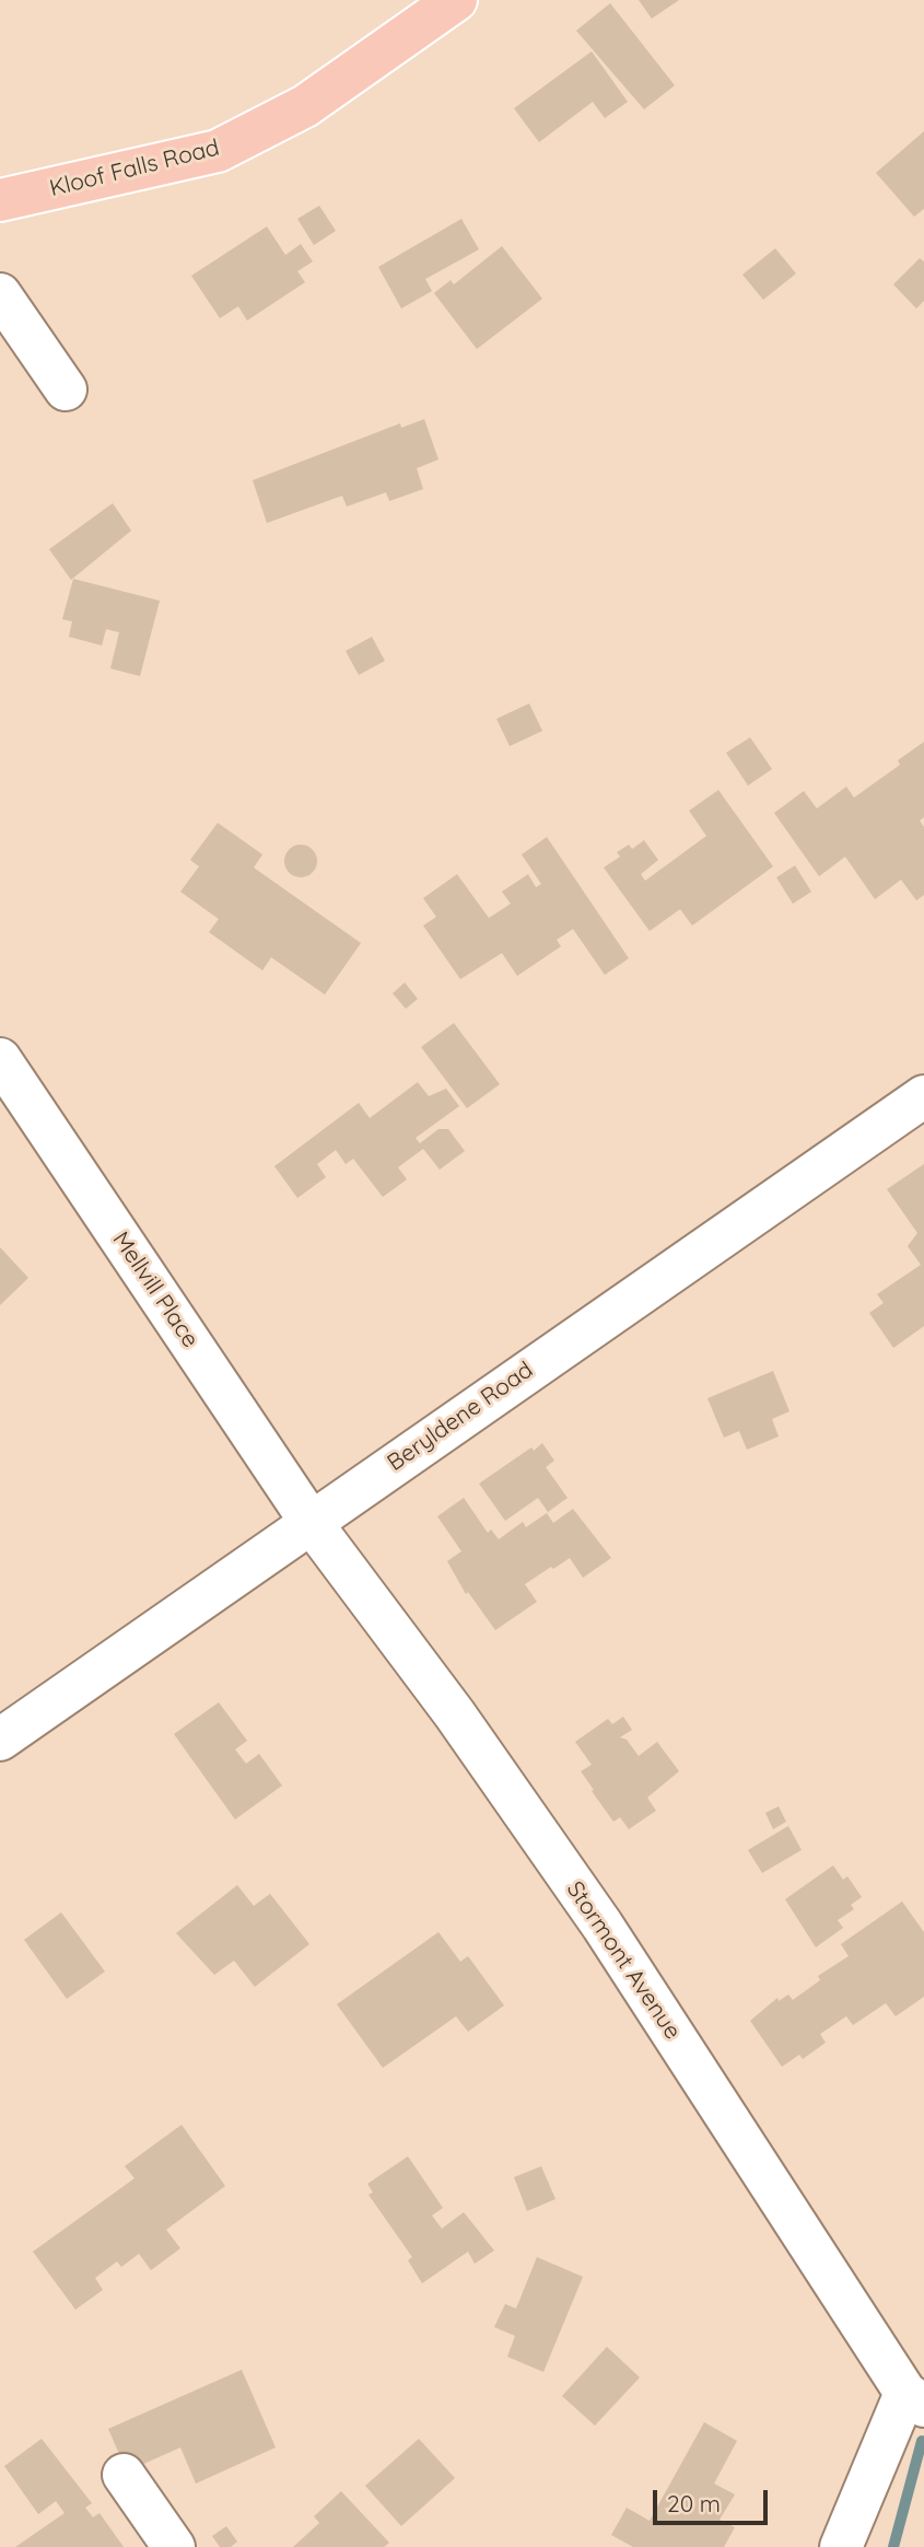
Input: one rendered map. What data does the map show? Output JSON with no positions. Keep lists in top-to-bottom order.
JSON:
{
  "streets": {
    "main road": ["Kloof Falls Road"],
    "street": ["Mellvill Place", "Beryldene Road", "Stormont Avenue"]
  },
  "crossings": [
    ["Mellvill Place", "Beryldene Road"],
    ["Mellvill Place", "Stormont Avenue"],
    ["Beryldene Road", "Stormont Avenue"]
  ],
  "scale_bar": "20 m"
}
